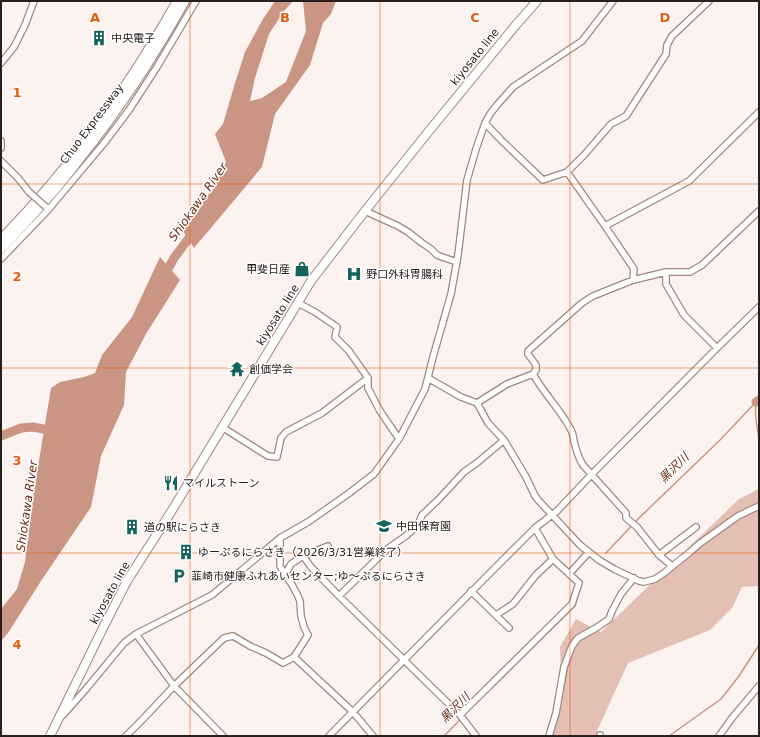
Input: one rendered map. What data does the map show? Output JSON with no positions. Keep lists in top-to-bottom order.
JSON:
{
  "streets": {
    "highway": ["kiyosato line", "Chuo Expressway"]
  },
  "water": ["Shiokawa River", "黒沢川"],
  "places": {
    "building": ["中央電子", "道の駅にらさき", "ゆーぷるにらさき（2026/3/31営業終了）"],
    "shop": ["甲斐日産"],
    "hospital": ["野口外科胃腸科"],
    "temple": ["創価学会"],
    "restaurant": ["マイルストーン"],
    "school or university": ["中田保育園"],
    "parking": ["韮崎市健康ふれあいセンター;ゆ～ぷるにらさき"]
  },
  "grid": {
    "columns": [
      "A",
      "B",
      "C",
      "D"
    ],
    "rows": [
      "1",
      "2",
      "3",
      "4"
    ]
  }
}
